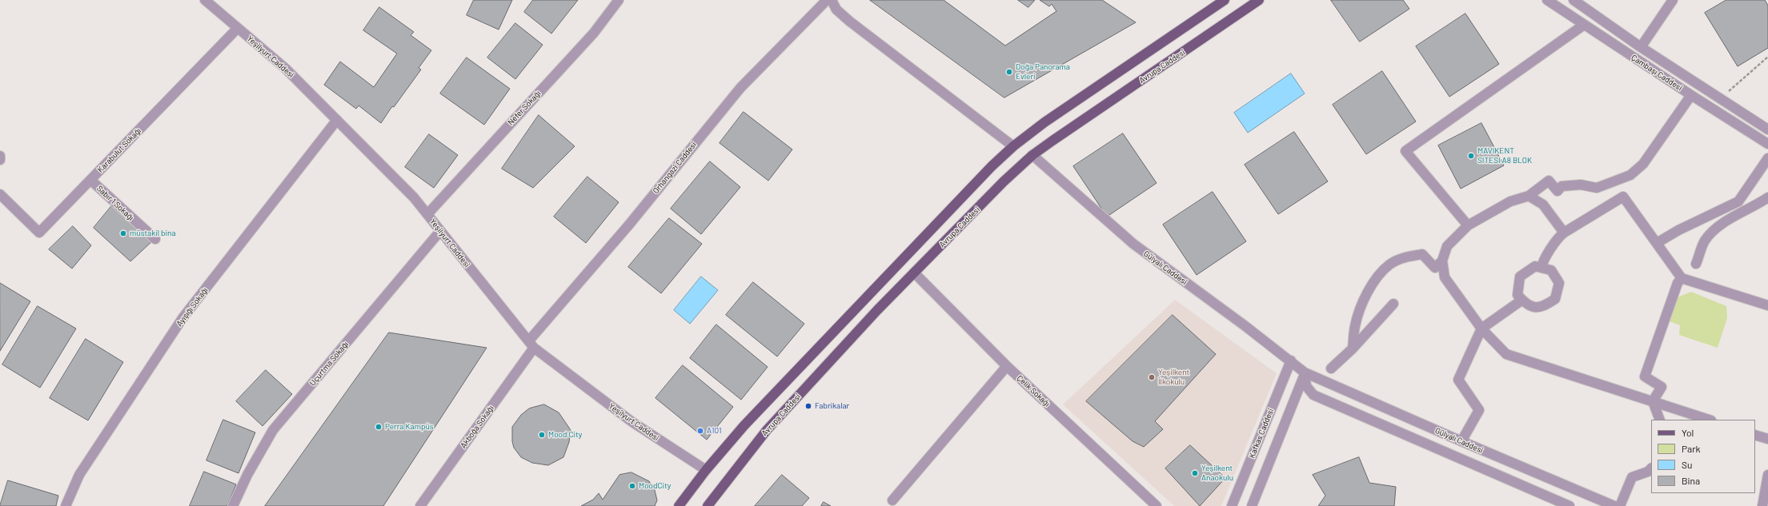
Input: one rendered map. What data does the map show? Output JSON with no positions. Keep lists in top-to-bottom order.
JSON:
{
  "streets": {
    "main road": ["Avrupa Caddesi"],
    "street": [
      "Yeşilyurt Caddesi",
      "Çambaşı Caddesi",
      "Nefer Sokağı",
      "Karabulut Sokağı",
      "Orhangazi Caddesi",
      "Sabır 1 Sokağı",
      "Gülyalı Caddesi",
      "Ayışığı Sokağı",
      "Uçurtma Sokağı",
      "Çelik Sokağı",
      "Akboğa Sokağı",
      "Kafkas Caddesi"
    ]
  },
  "crossings": [
    ["Yeşilyurt Caddesi", "Nefer Sokağı"],
    ["Yeşilyurt Caddesi", "Karabulut Sokağı"],
    ["Yeşilyurt Caddesi", "Orhangazi Caddesi"],
    ["Yeşilyurt Caddesi", "Ayışığı Sokağı"],
    ["Yeşilyurt Caddesi", "Uçurtma Sokağı"],
    ["Yeşilyurt Caddesi", "Akboğa Sokağı"],
    ["Avrupa Caddesi", "Gülyalı Caddesi"],
    ["Avrupa Caddesi", "Çelik Sokağı"],
    ["Karabulut Sokağı", "Sabır 1 Sokağı"],
    ["Orhangazi Caddesi", "Akboğa Sokağı"],
    ["Gülyalı Caddesi", "Kafkas Caddesi"]
  ],
  "places": [
    "Doğa Panorama Evleri",
    "MAVIKENT SITESI A8 BLOK",
    "müstakil bina",
    "Yeşilkent İlkokulu",
    "Fabrikalar",
    "Perra Kampüs",
    "A101",
    "Mood City",
    "Yeşilkent Anaokulu",
    "MoodCity"
  ],
  "legend": [
    "Yol",
    "Park",
    "Su",
    "Bina"
  ]
}
